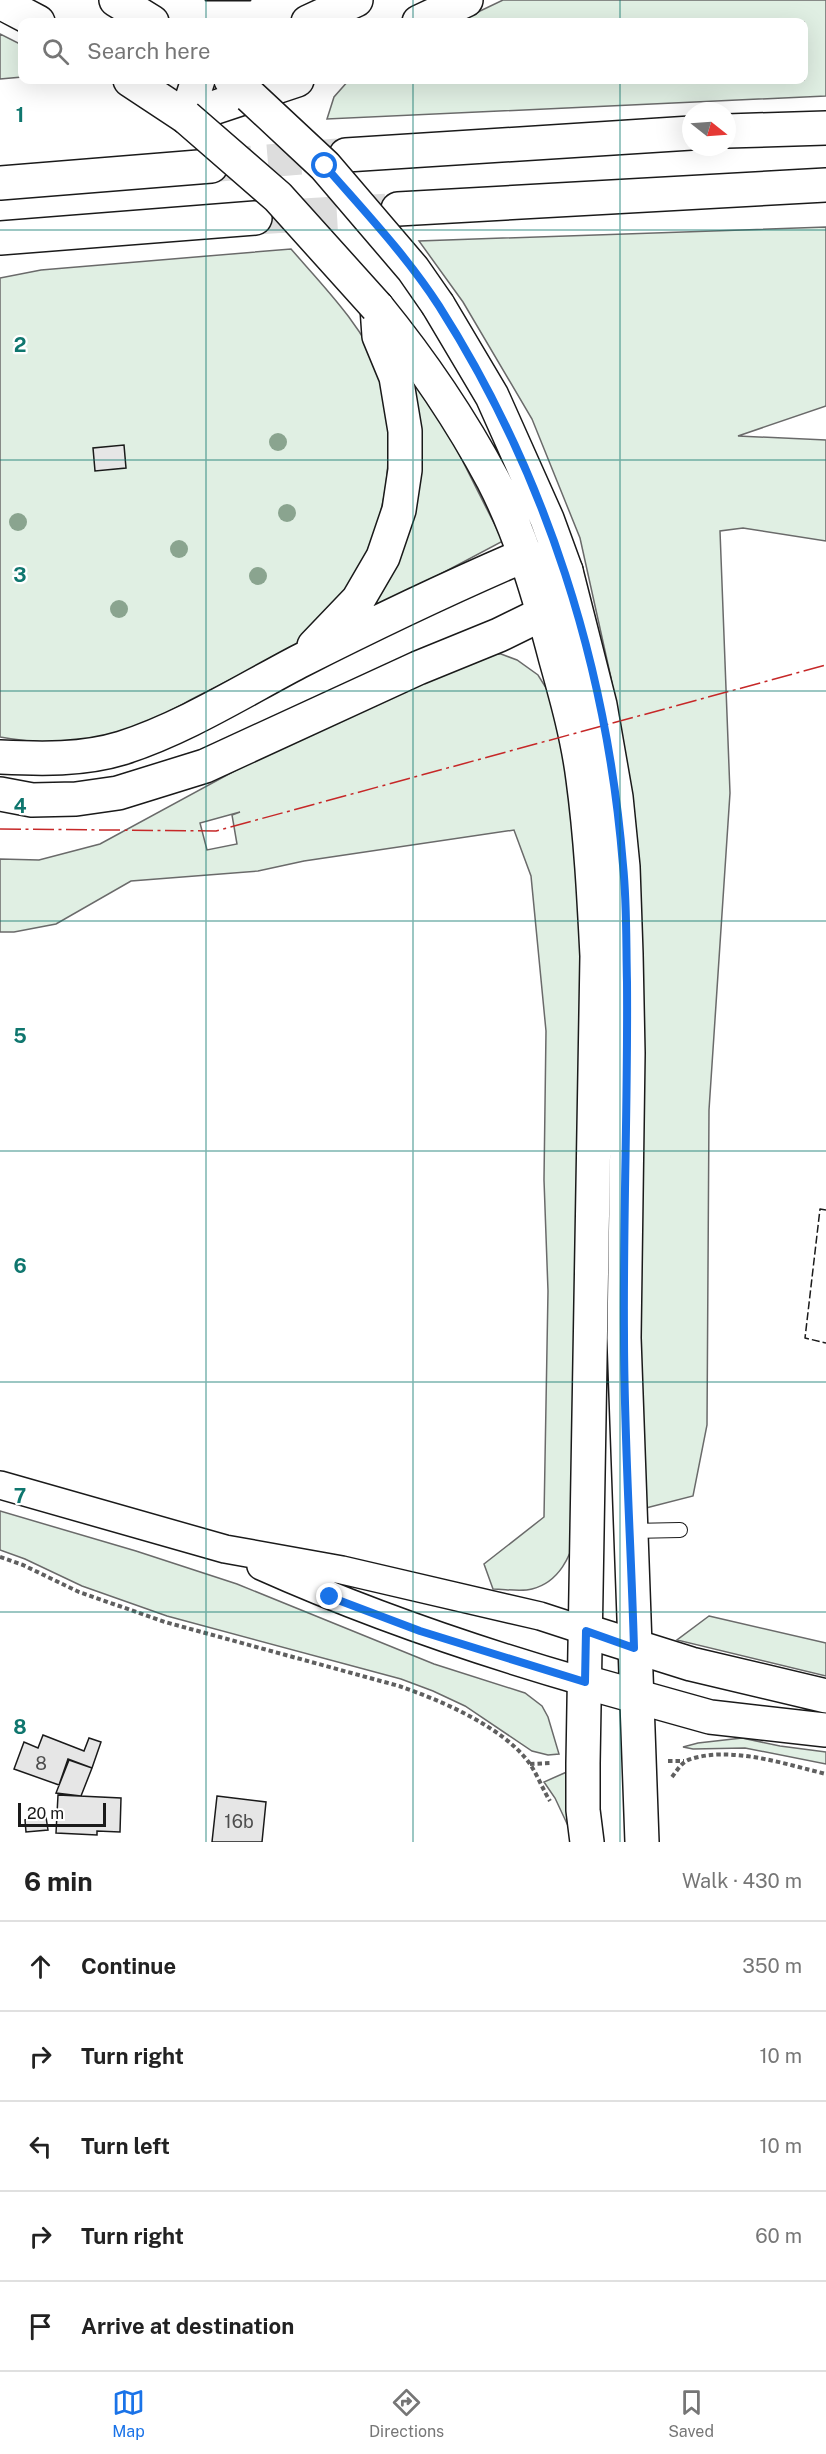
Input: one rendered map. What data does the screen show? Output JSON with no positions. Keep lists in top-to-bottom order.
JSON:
{
  "house_numbers": ["8", "16b"],
  "scale_bar": "20 m",
  "north": "right",
  "page": {
    "search": "Search here",
    "scale": "20 m",
    "heading": ["6 min", "Walk · 430 m"],
    "list": [
      ["Continue", "350 m"],
      ["Turn right", "10 m"],
      ["Turn left", "10 m"],
      ["Turn right", "60 m"],
      "Arrive at destination"
    ],
    "nav": ["Map", "Directions", "Saved"]
  },
  "grid": {
    "rows": [
      "1",
      "2",
      "3",
      "4",
      "5",
      "6",
      "7",
      "8"
    ]
  }
}
